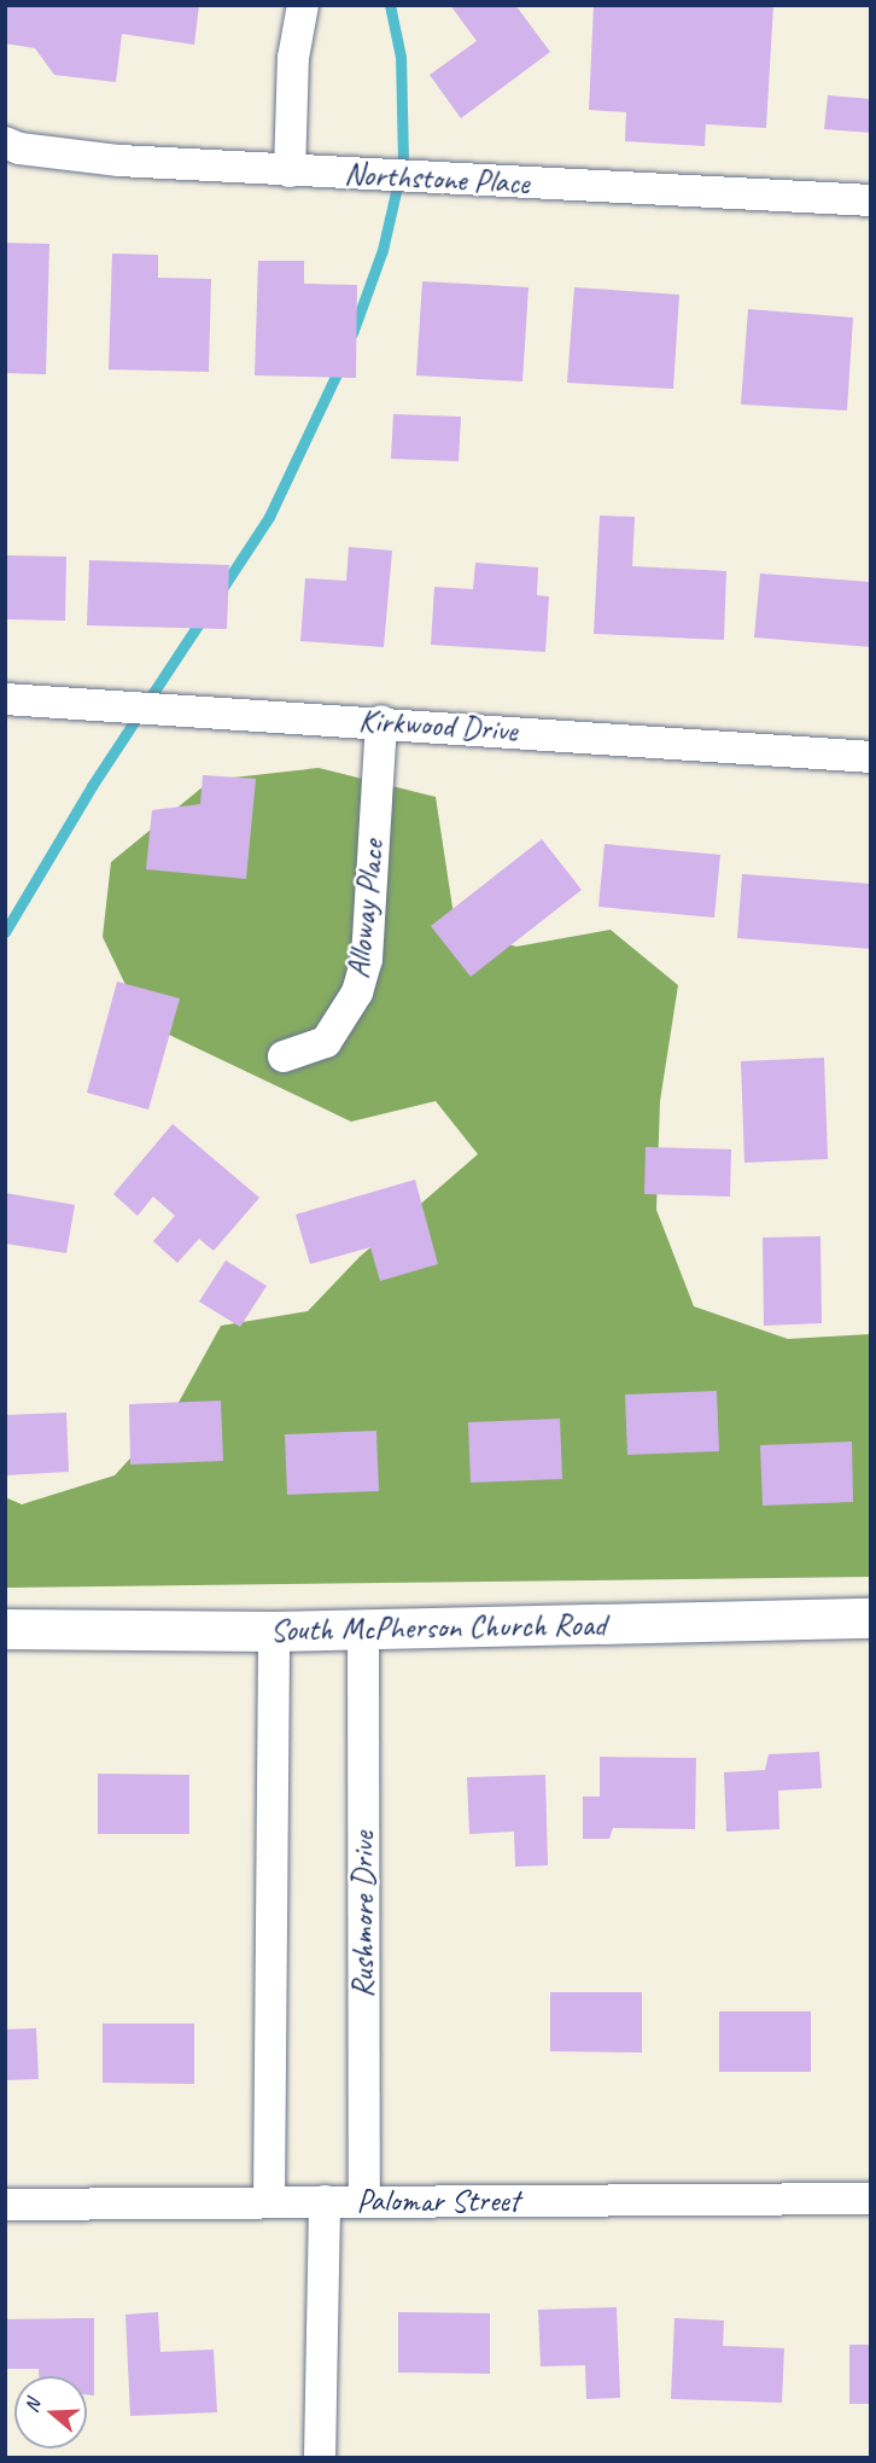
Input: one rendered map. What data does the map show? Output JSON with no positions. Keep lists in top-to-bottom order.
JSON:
{
  "streets": {
    "main road": ["South McPherson Church Road"],
    "street": [
      "Northstone Place",
      "Kirkwood Drive",
      "Alloway Place",
      "Rushmore Drive",
      "Palomar Street"
    ]
  },
  "crossings": [
    ["Kirkwood Drive", "Alloway Place"],
    ["South McPherson Church Road", "Rushmore Drive"],
    ["Rushmore Drive", "Palomar Street"]
  ],
  "north": "left"
}
